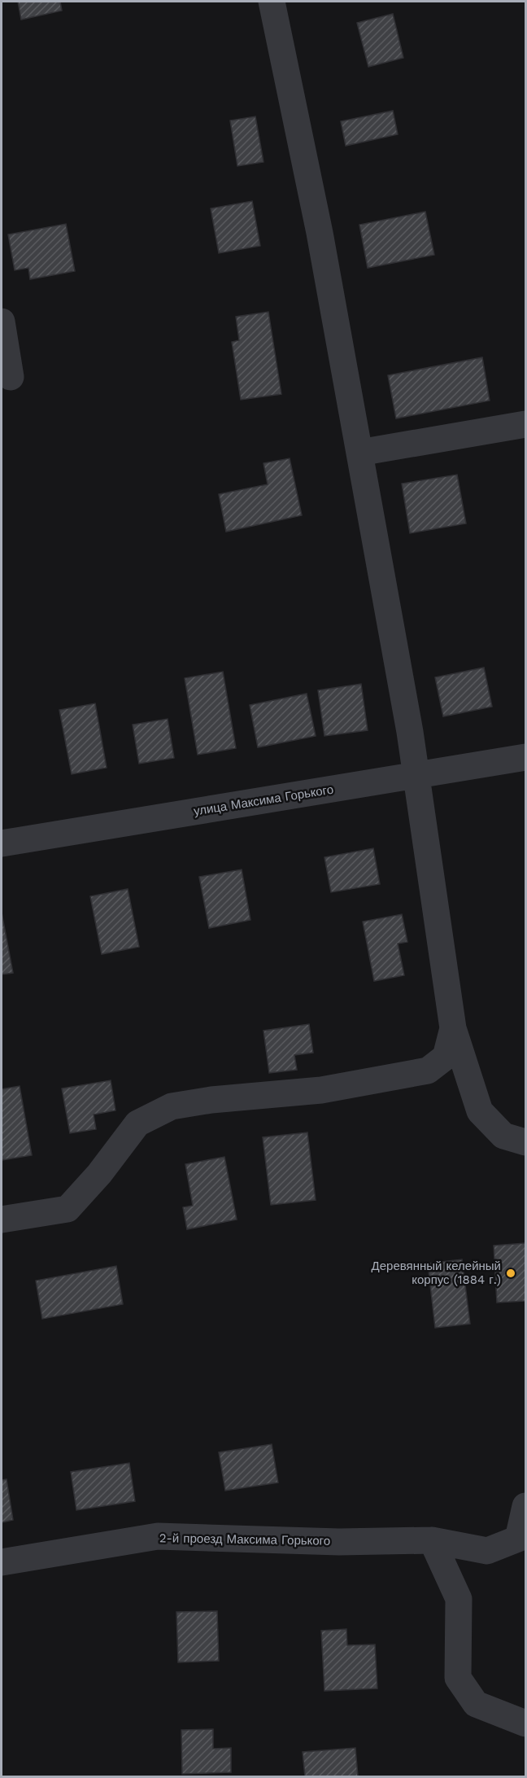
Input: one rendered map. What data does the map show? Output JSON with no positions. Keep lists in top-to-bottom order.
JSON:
{
  "streets": {
    "street": ["улица Максима Горького", "2-й проезд Максима Горького"]
  },
  "places": ["Деревянный келейный корпус (1884 г.)"]
}
